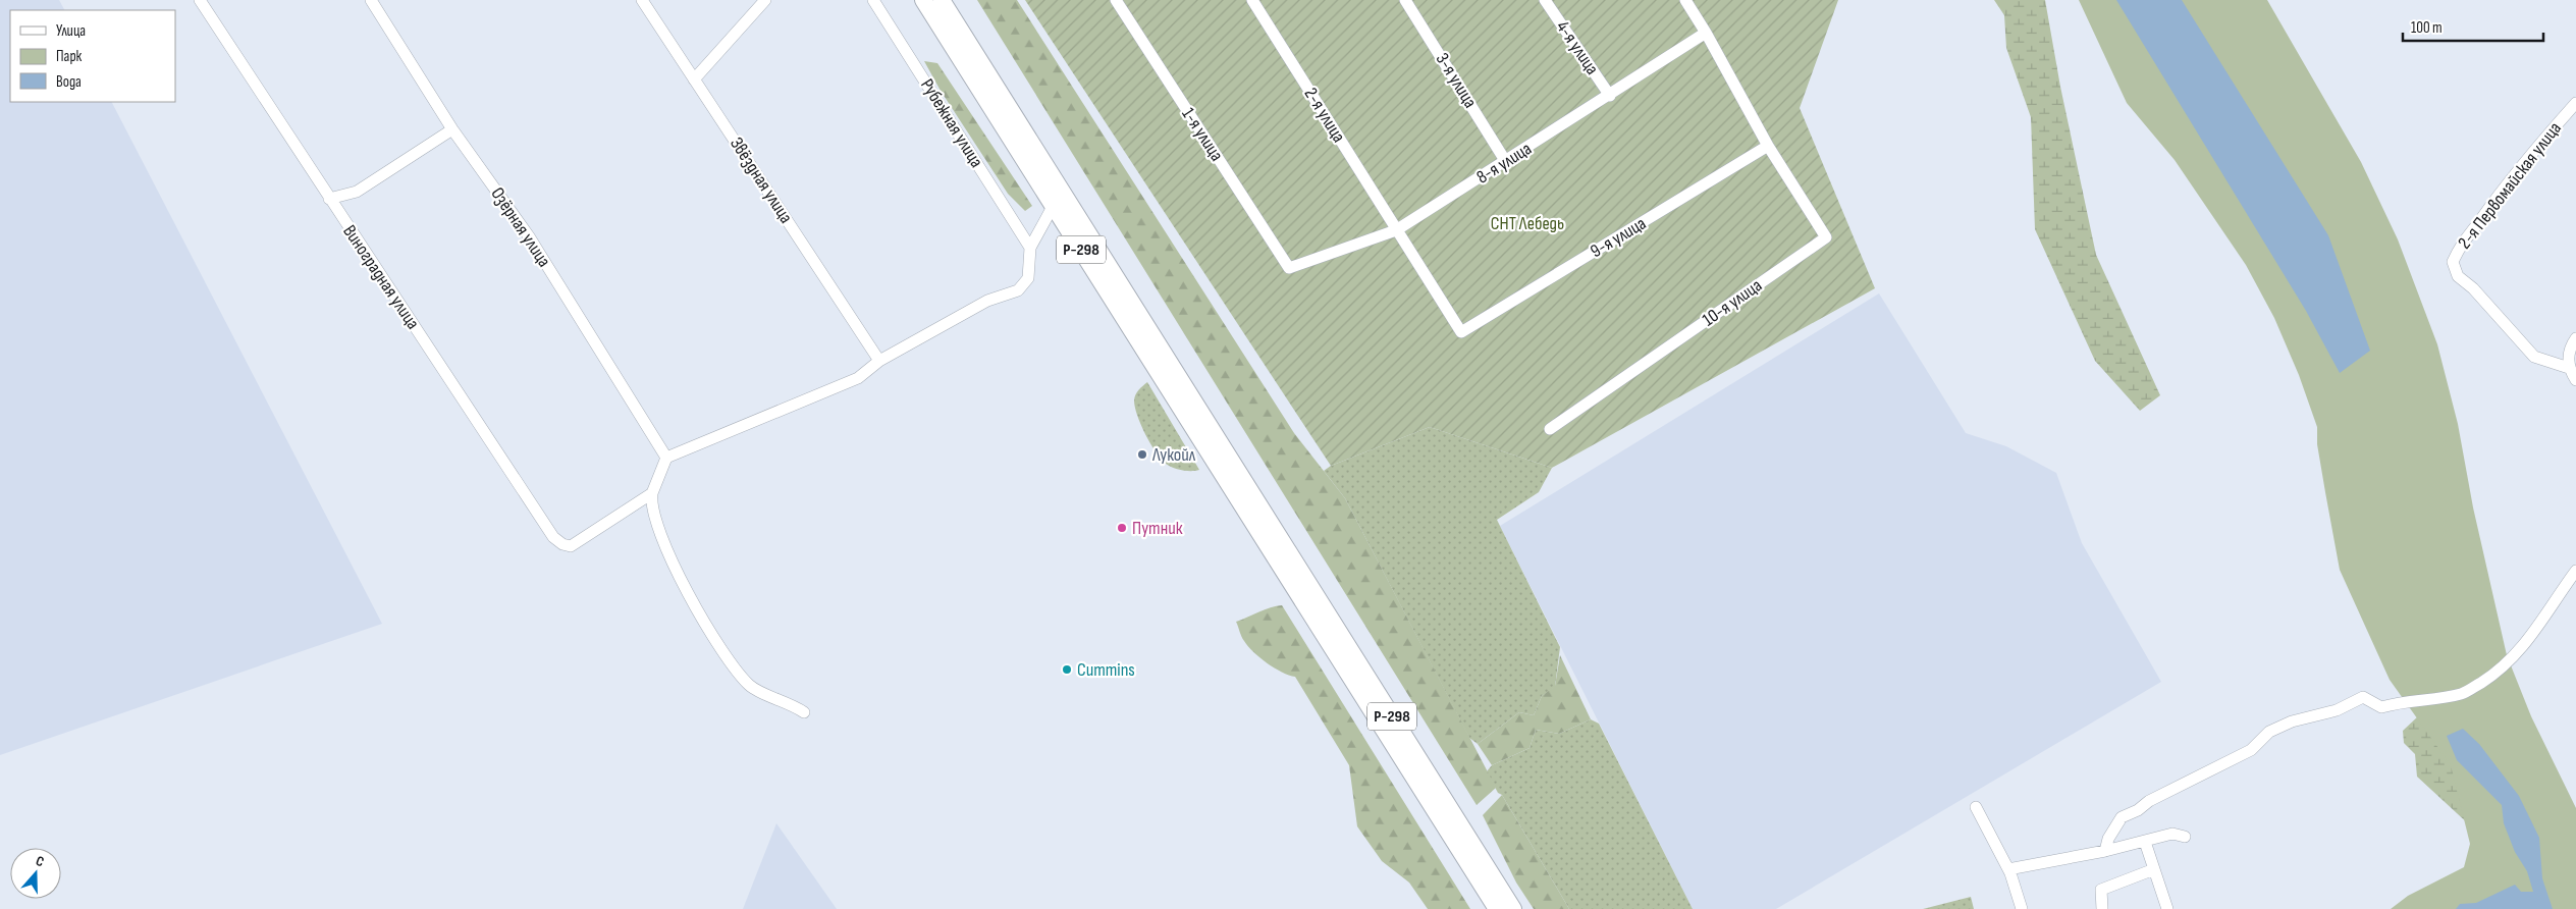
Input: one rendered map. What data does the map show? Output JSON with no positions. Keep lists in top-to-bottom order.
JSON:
{
  "streets": {
    "highway": ["Р-298"],
    "street": [
      "4-я улица",
      "3-я улица",
      "2-я улица",
      "Рубежная улица",
      "1-я улица",
      "8-я улица",
      "Звёздная улица",
      "2-я Первомайская улица",
      "Озёрная улица",
      "9-я улица",
      "Виноградная улица",
      "10-я улица"
    ]
  },
  "crossings": [
    ["4-я улица", "8-я улица"],
    ["3-я улица", "8-я улица"],
    ["2-я улица", "8-я улица"],
    ["2-я улица", "9-я улица"],
    ["1-я улица", "8-я улица"],
    ["8-я улица", "9-я улица"],
    ["9-я улица", "10-я улица"]
  ],
  "parks": ["СНТ Лебедь"],
  "places": ["Лукойл", "Путник", "Cummins"],
  "legend": ["Улица", "Парк", "Вода"],
  "scale_bar": "100 m",
  "north": "top"
}
